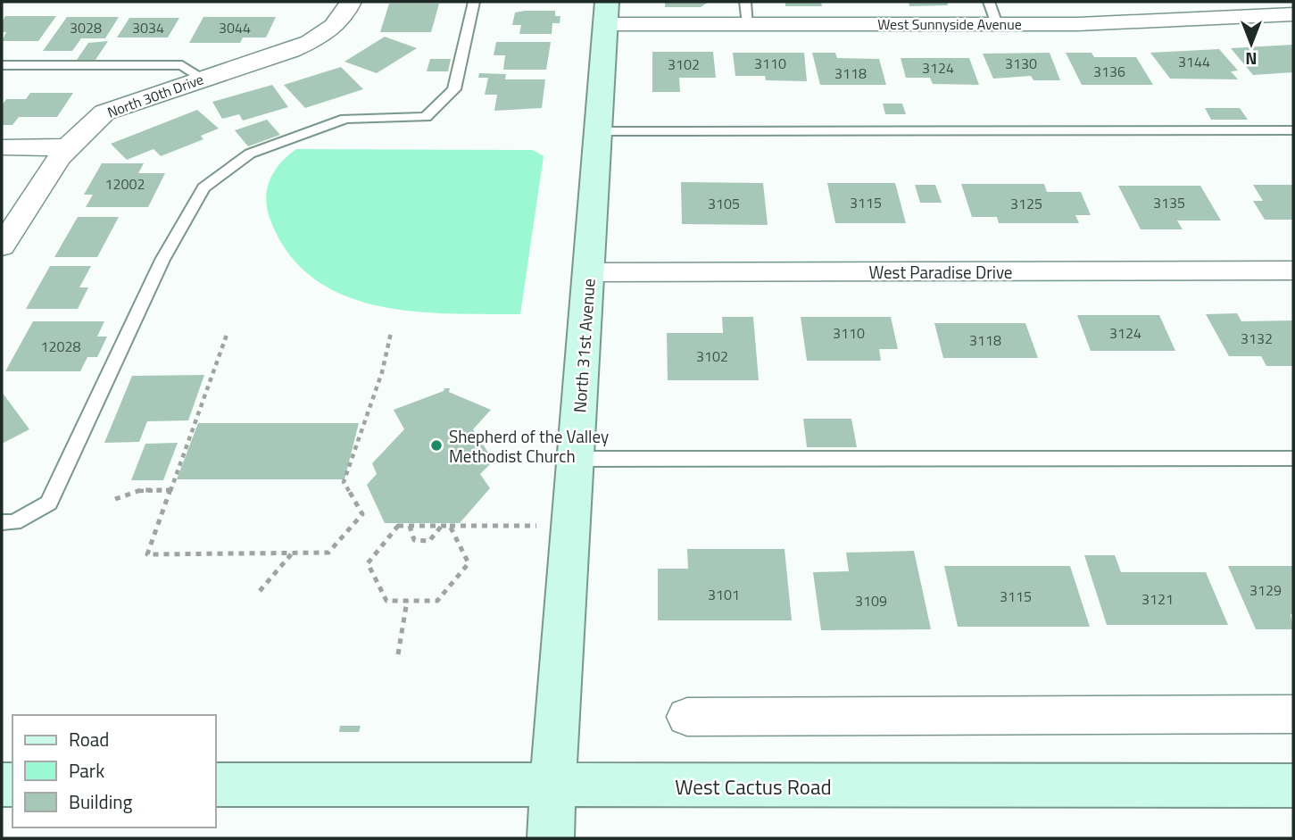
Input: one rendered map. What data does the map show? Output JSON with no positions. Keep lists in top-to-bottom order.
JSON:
{
  "streets": {
    "street": [
      "West Sunnyside Avenue",
      "North 30th Drive",
      "West Paradise Drive",
      "North 31st Avenue",
      "West Cactus Road"
    ]
  },
  "crossings": [
    ["West Sunnyside Avenue", "North 31st Avenue"],
    ["West Paradise Drive", "North 31st Avenue"],
    ["North 31st Avenue", "West Cactus Road"]
  ],
  "places": ["Shepherd of the Valley Methodist Church"],
  "house_numbers": [
    "3028",
    "3034",
    "3044",
    "3144",
    "3110",
    "3130",
    "3102",
    "3124",
    "3136",
    "3118",
    "12002",
    "3115",
    "3135",
    "3105",
    "3125",
    "3110",
    "3124",
    "3132",
    "3118",
    "12028",
    "3102",
    "3129",
    "3101",
    "3115",
    "3121",
    "3109"
  ],
  "legend": ["Road", "Park", "Building"],
  "north": "bottom"
}
